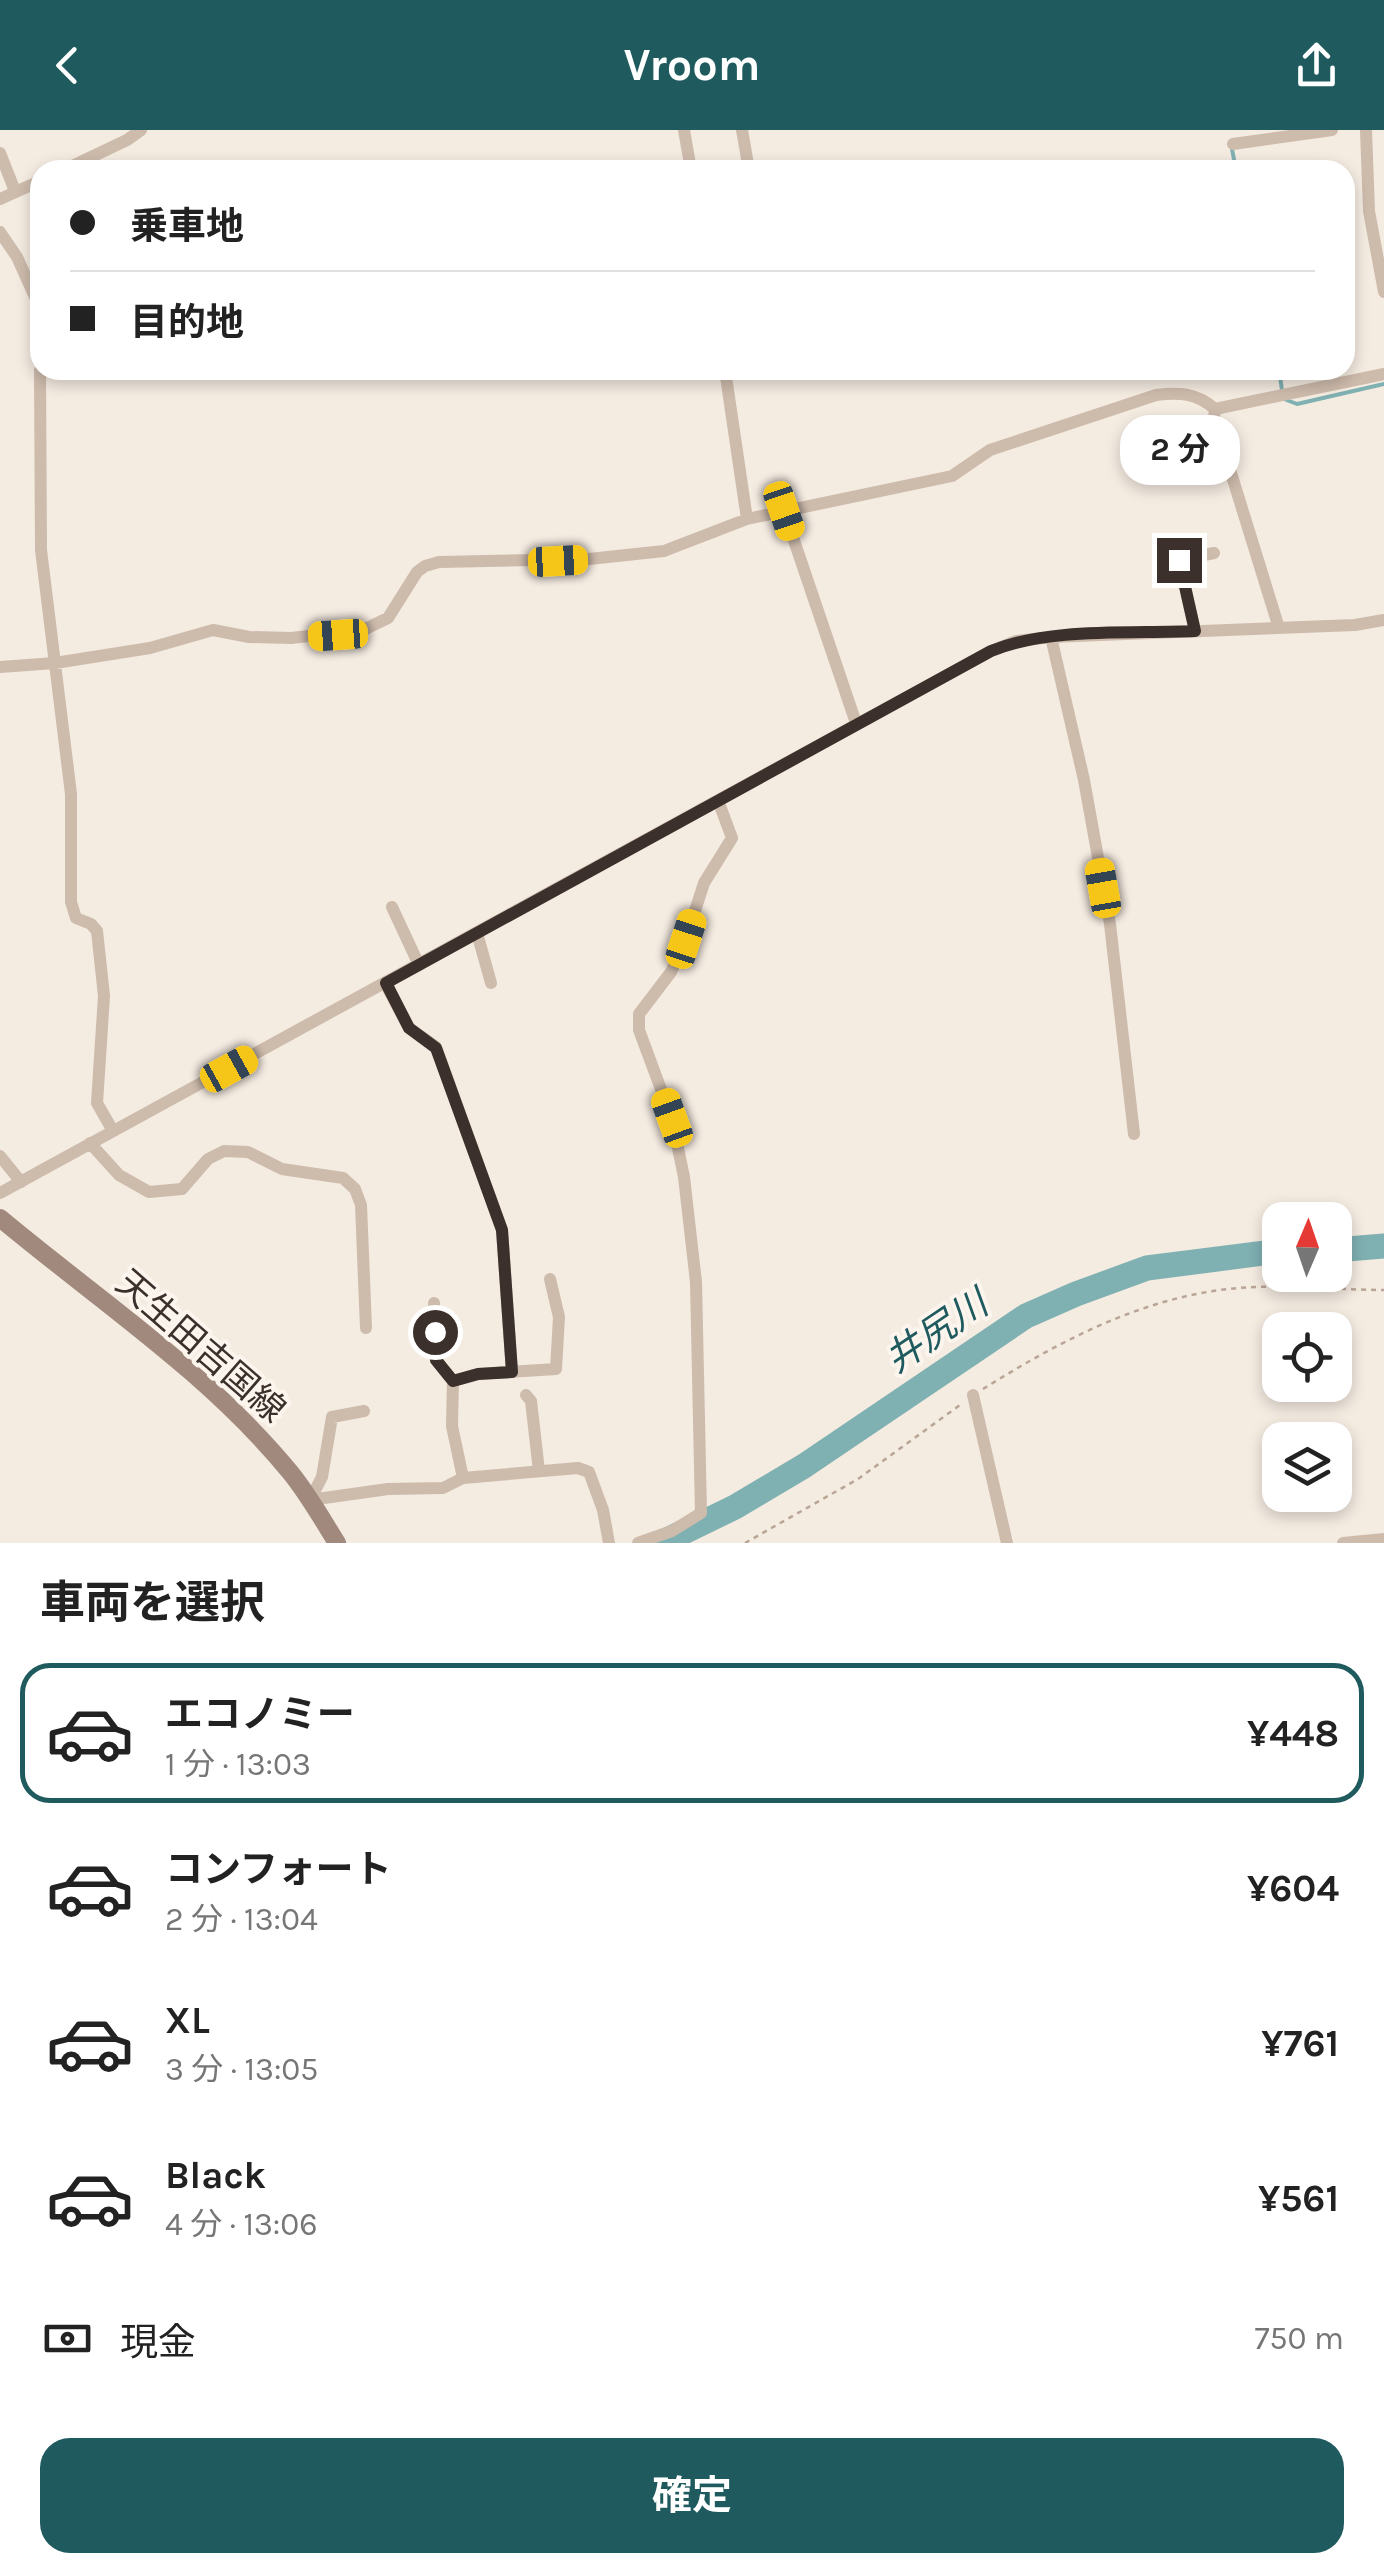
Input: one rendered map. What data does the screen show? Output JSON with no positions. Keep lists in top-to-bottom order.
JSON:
{
  "streets": {
    "main road": ["天生田吉国線"]
  },
  "water": ["井尻川"],
  "north": "top",
  "page": {
    "header": "Vroom",
    "banner": ["乗車地", "目的地"],
    "bubble": "2 分",
    "heading": "車両を選択",
    "list": [
      {
        "name": "エコノミー",
        "note": "1 分 · 13:03",
        "value": "¥448"
      },
      {
        "name": "コンフォート",
        "note": "2 分 · 13:04",
        "value": "¥604"
      },
      {
        "name": "XL",
        "note": "3 分 · 13:05",
        "value": "¥761"
      },
      {
        "name": "Black",
        "note": "4 分 · 13:06",
        "value": "¥561"
      }
    ],
    "pay": ["現金", "750 m"],
    "buttons": "確定"
  }
}
